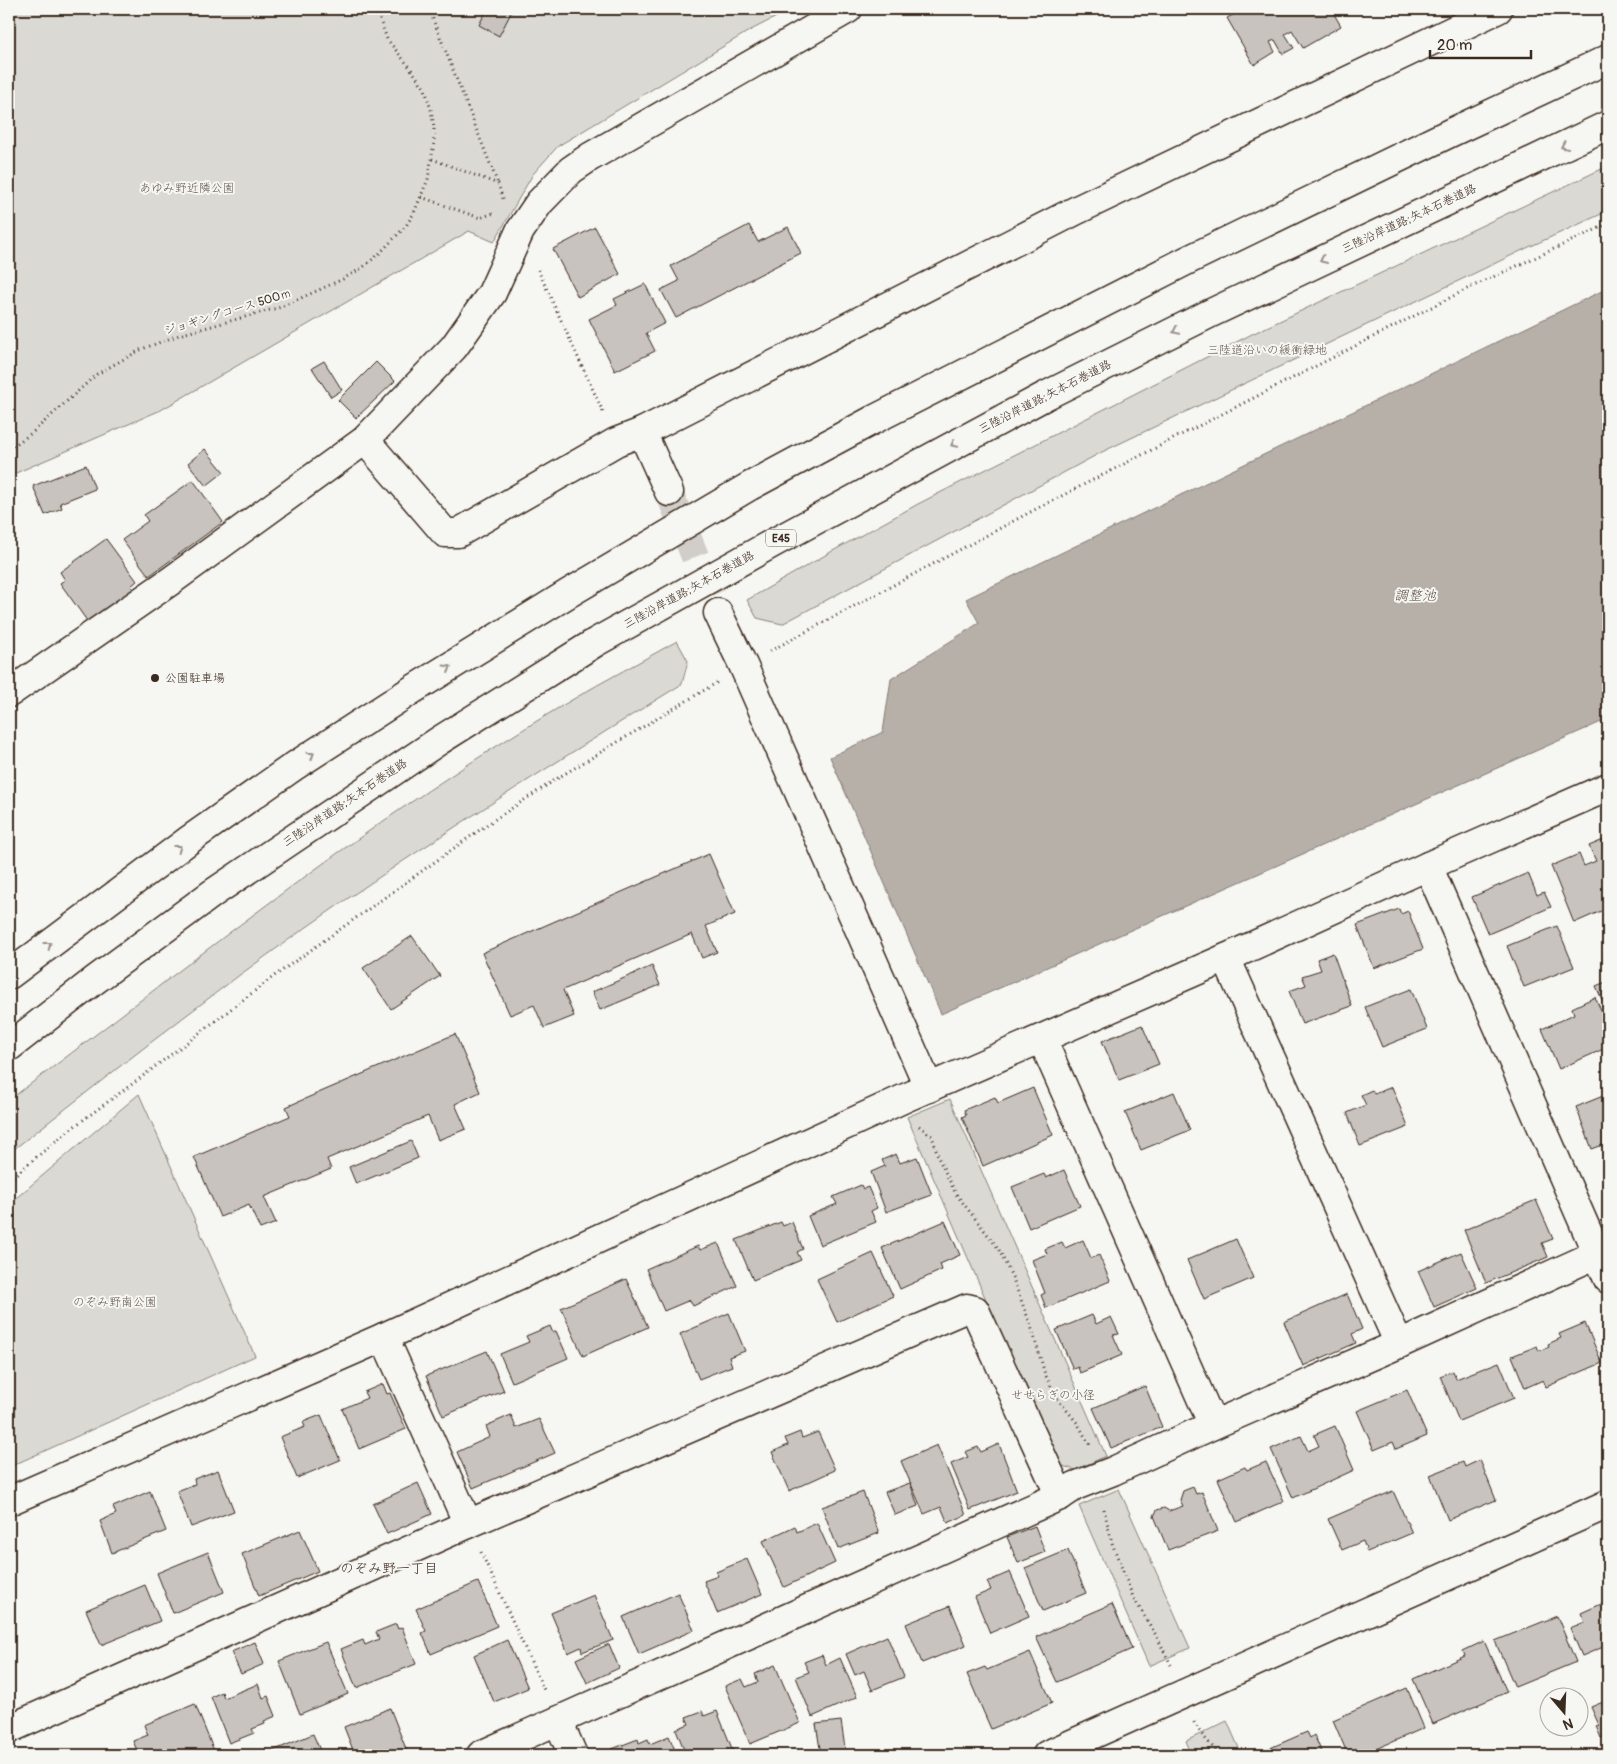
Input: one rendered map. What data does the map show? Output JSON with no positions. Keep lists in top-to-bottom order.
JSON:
{
  "streets": {
    "main road": ["三陸沿岸道路;矢本石巻道路", "E45"],
    "path": ["ジョギングコース 500ｍ"]
  },
  "districts": ["のぞみ野一丁目"],
  "water": ["調整池"],
  "parks": [
    "あゆみ野近隣公園",
    "三陸道沿いの緩衝緑地",
    "のぞみ野南公園",
    "せせらぎの小径"
  ],
  "places": ["公園駐車場"],
  "scale_bar": "20 m",
  "north": "bottom"
}
